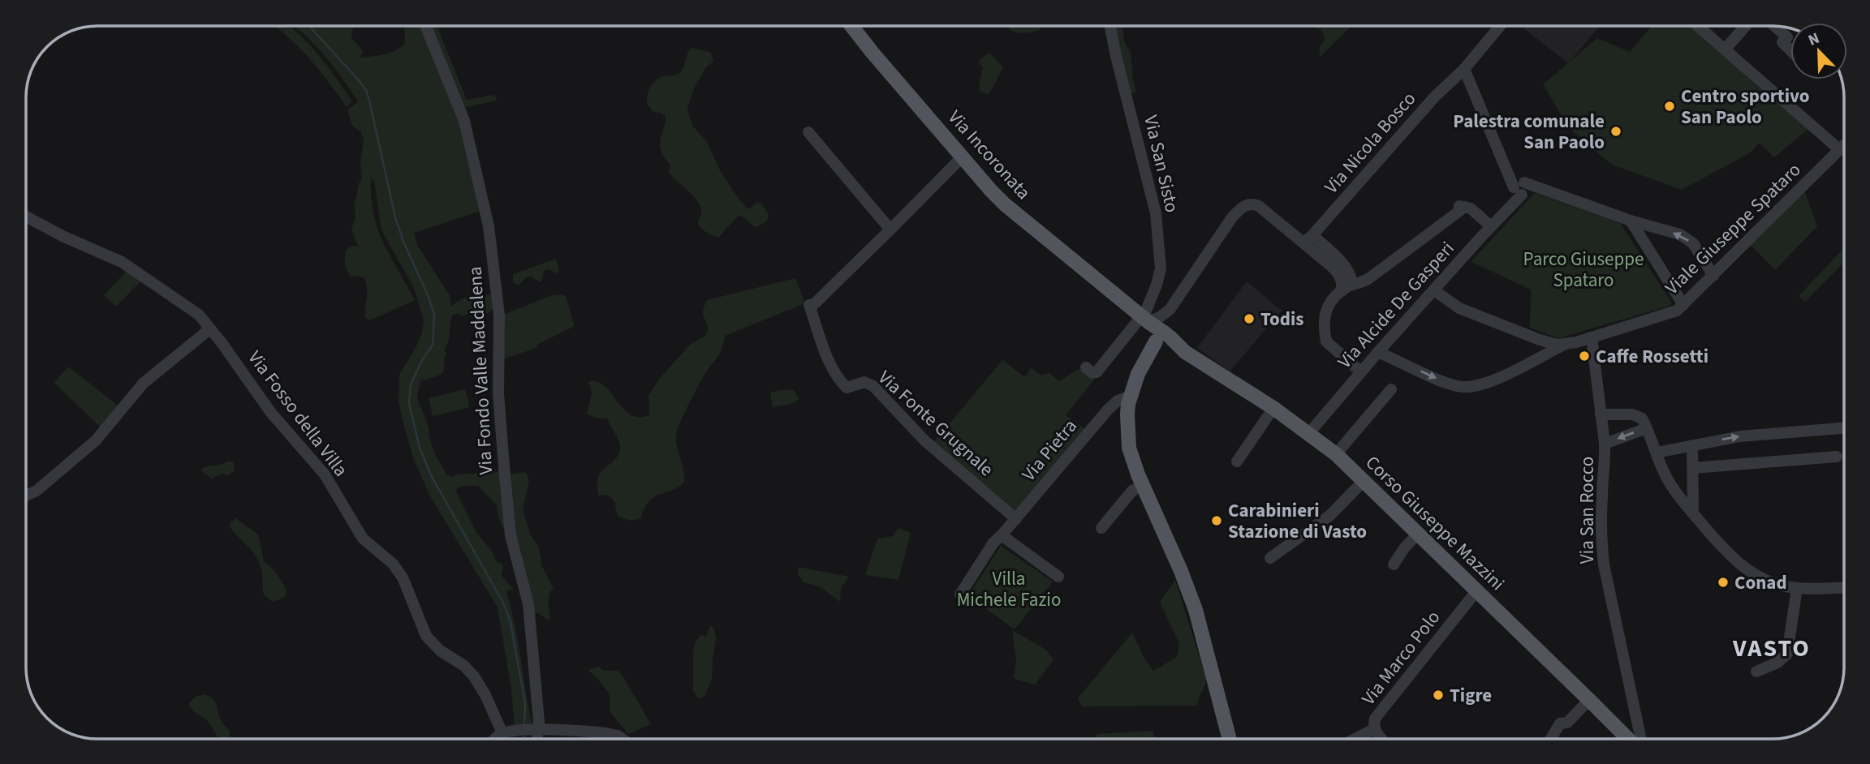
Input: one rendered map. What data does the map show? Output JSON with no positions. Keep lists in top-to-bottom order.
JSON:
{
  "streets": {
    "main road": ["Via Incoronata", "Corso Giuseppe Mazzini"],
    "street": [
      "Via Nicola Bosco",
      "Via San Sisto",
      "Viale Giuseppe Spataro",
      "Via Alcide De Gasperi",
      "Via Fondo Valle Maddalena",
      "Via Fosso della Villa",
      "Via Fonte Grugnale",
      "Via Pietra",
      "Via San Rocco",
      "Via Marco Polo"
    ]
  },
  "crossings": [
    ["Via Incoronata", "Via San Sisto"],
    ["Via Incoronata", "Corso Giuseppe Mazzini"],
    ["Viale Giuseppe Spataro", "Via Alcide De Gasperi"],
    ["Viale Giuseppe Spataro", "Via San Rocco"],
    ["Via Alcide De Gasperi", "Corso Giuseppe Mazzini"],
    ["Via Fonte Grugnale", "Via Pietra"],
    ["Corso Giuseppe Mazzini", "Via Marco Polo"]
  ],
  "districts": ["VASTO"],
  "parks": ["Parco Giuseppe Spataro", "Villa Michele Fazio"],
  "places": [
    "Centro sportivo San Paolo",
    "Palestra comunale San Paolo",
    "Todis",
    "Caffe Rossetti",
    "Carabinieri Stazione di Vasto",
    "Conad",
    "Tigre"
  ],
  "north": "top left"
}
